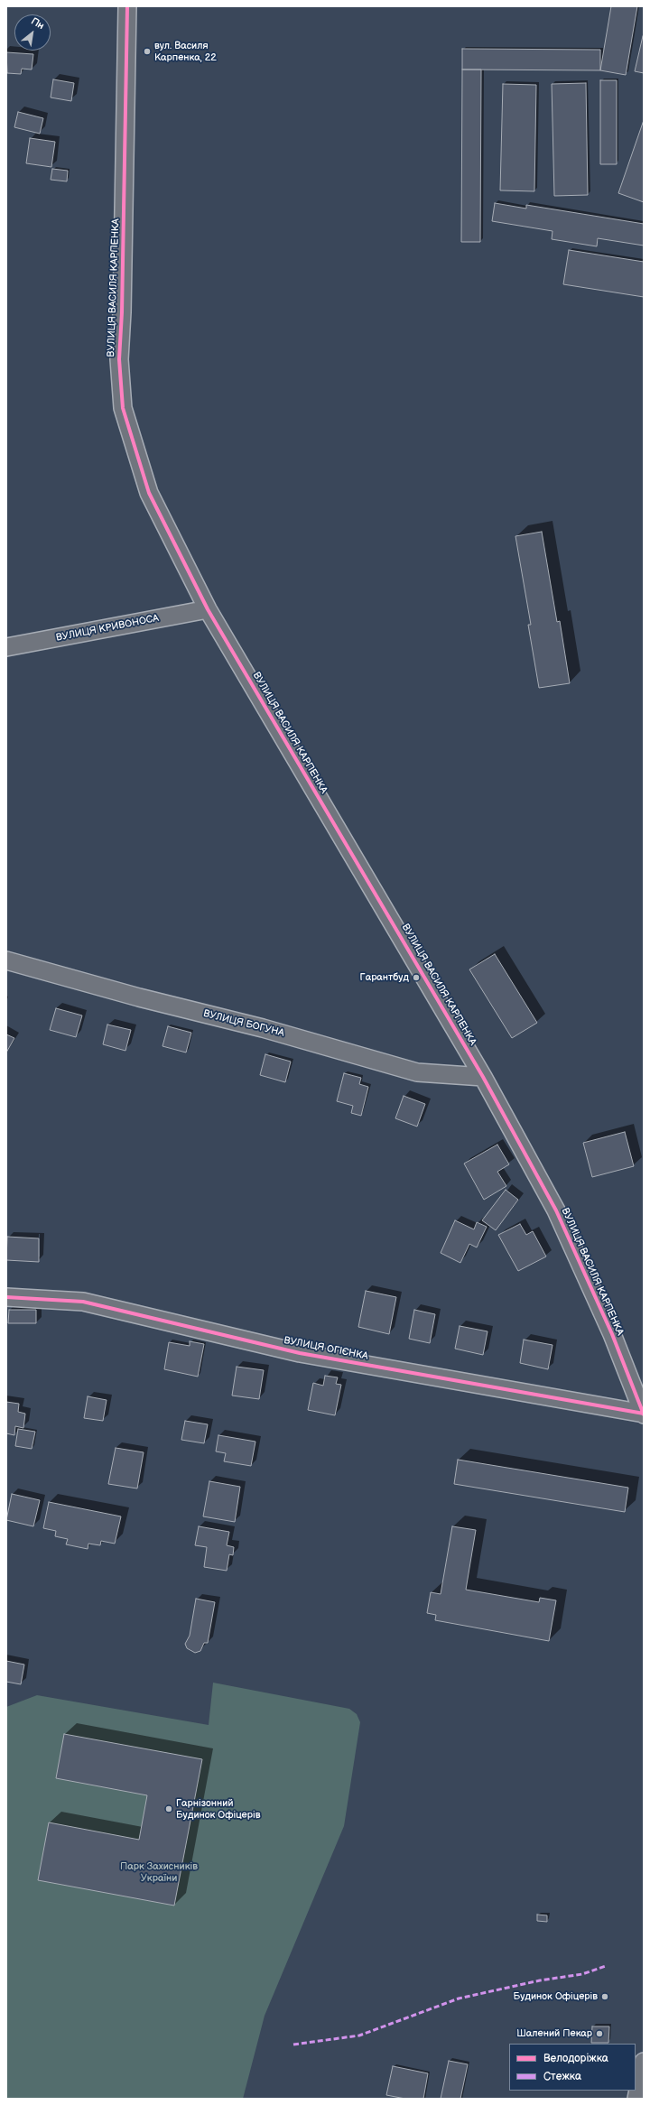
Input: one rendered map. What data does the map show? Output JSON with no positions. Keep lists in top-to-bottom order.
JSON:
{
  "streets": {
    "street": [
      "ВУЛИЦЯ ВАСИЛЯ КАРПЕНКА",
      "ВУЛИЦЯ КРИВОНОСА",
      "ВУЛИЦЯ БОГУНА",
      "ВУЛИЦЯ ОГІЄНКА"
    ]
  },
  "crossings": [
    ["ВУЛИЦЯ ВАСИЛЯ КАРПЕНКА", "ВУЛИЦЯ КРИВОНОСА"],
    ["ВУЛИЦЯ ВАСИЛЯ КАРПЕНКА", "ВУЛИЦЯ БОГУНА"],
    ["ВУЛИЦЯ ВАСИЛЯ КАРПЕНКА", "ВУЛИЦЯ ОГІЄНКА"]
  ],
  "parks": ["Парк Захисників України"],
  "places": [
    "вул. Василя Карпенка, 22",
    "Гарантбуд",
    "Гарнізонний Будинок Офіцерів",
    "Будинок Офіцерів",
    "Шалений Пекар"
  ],
  "legend": ["Велодоріжка", "Стежка"],
  "north": "top right"
}
